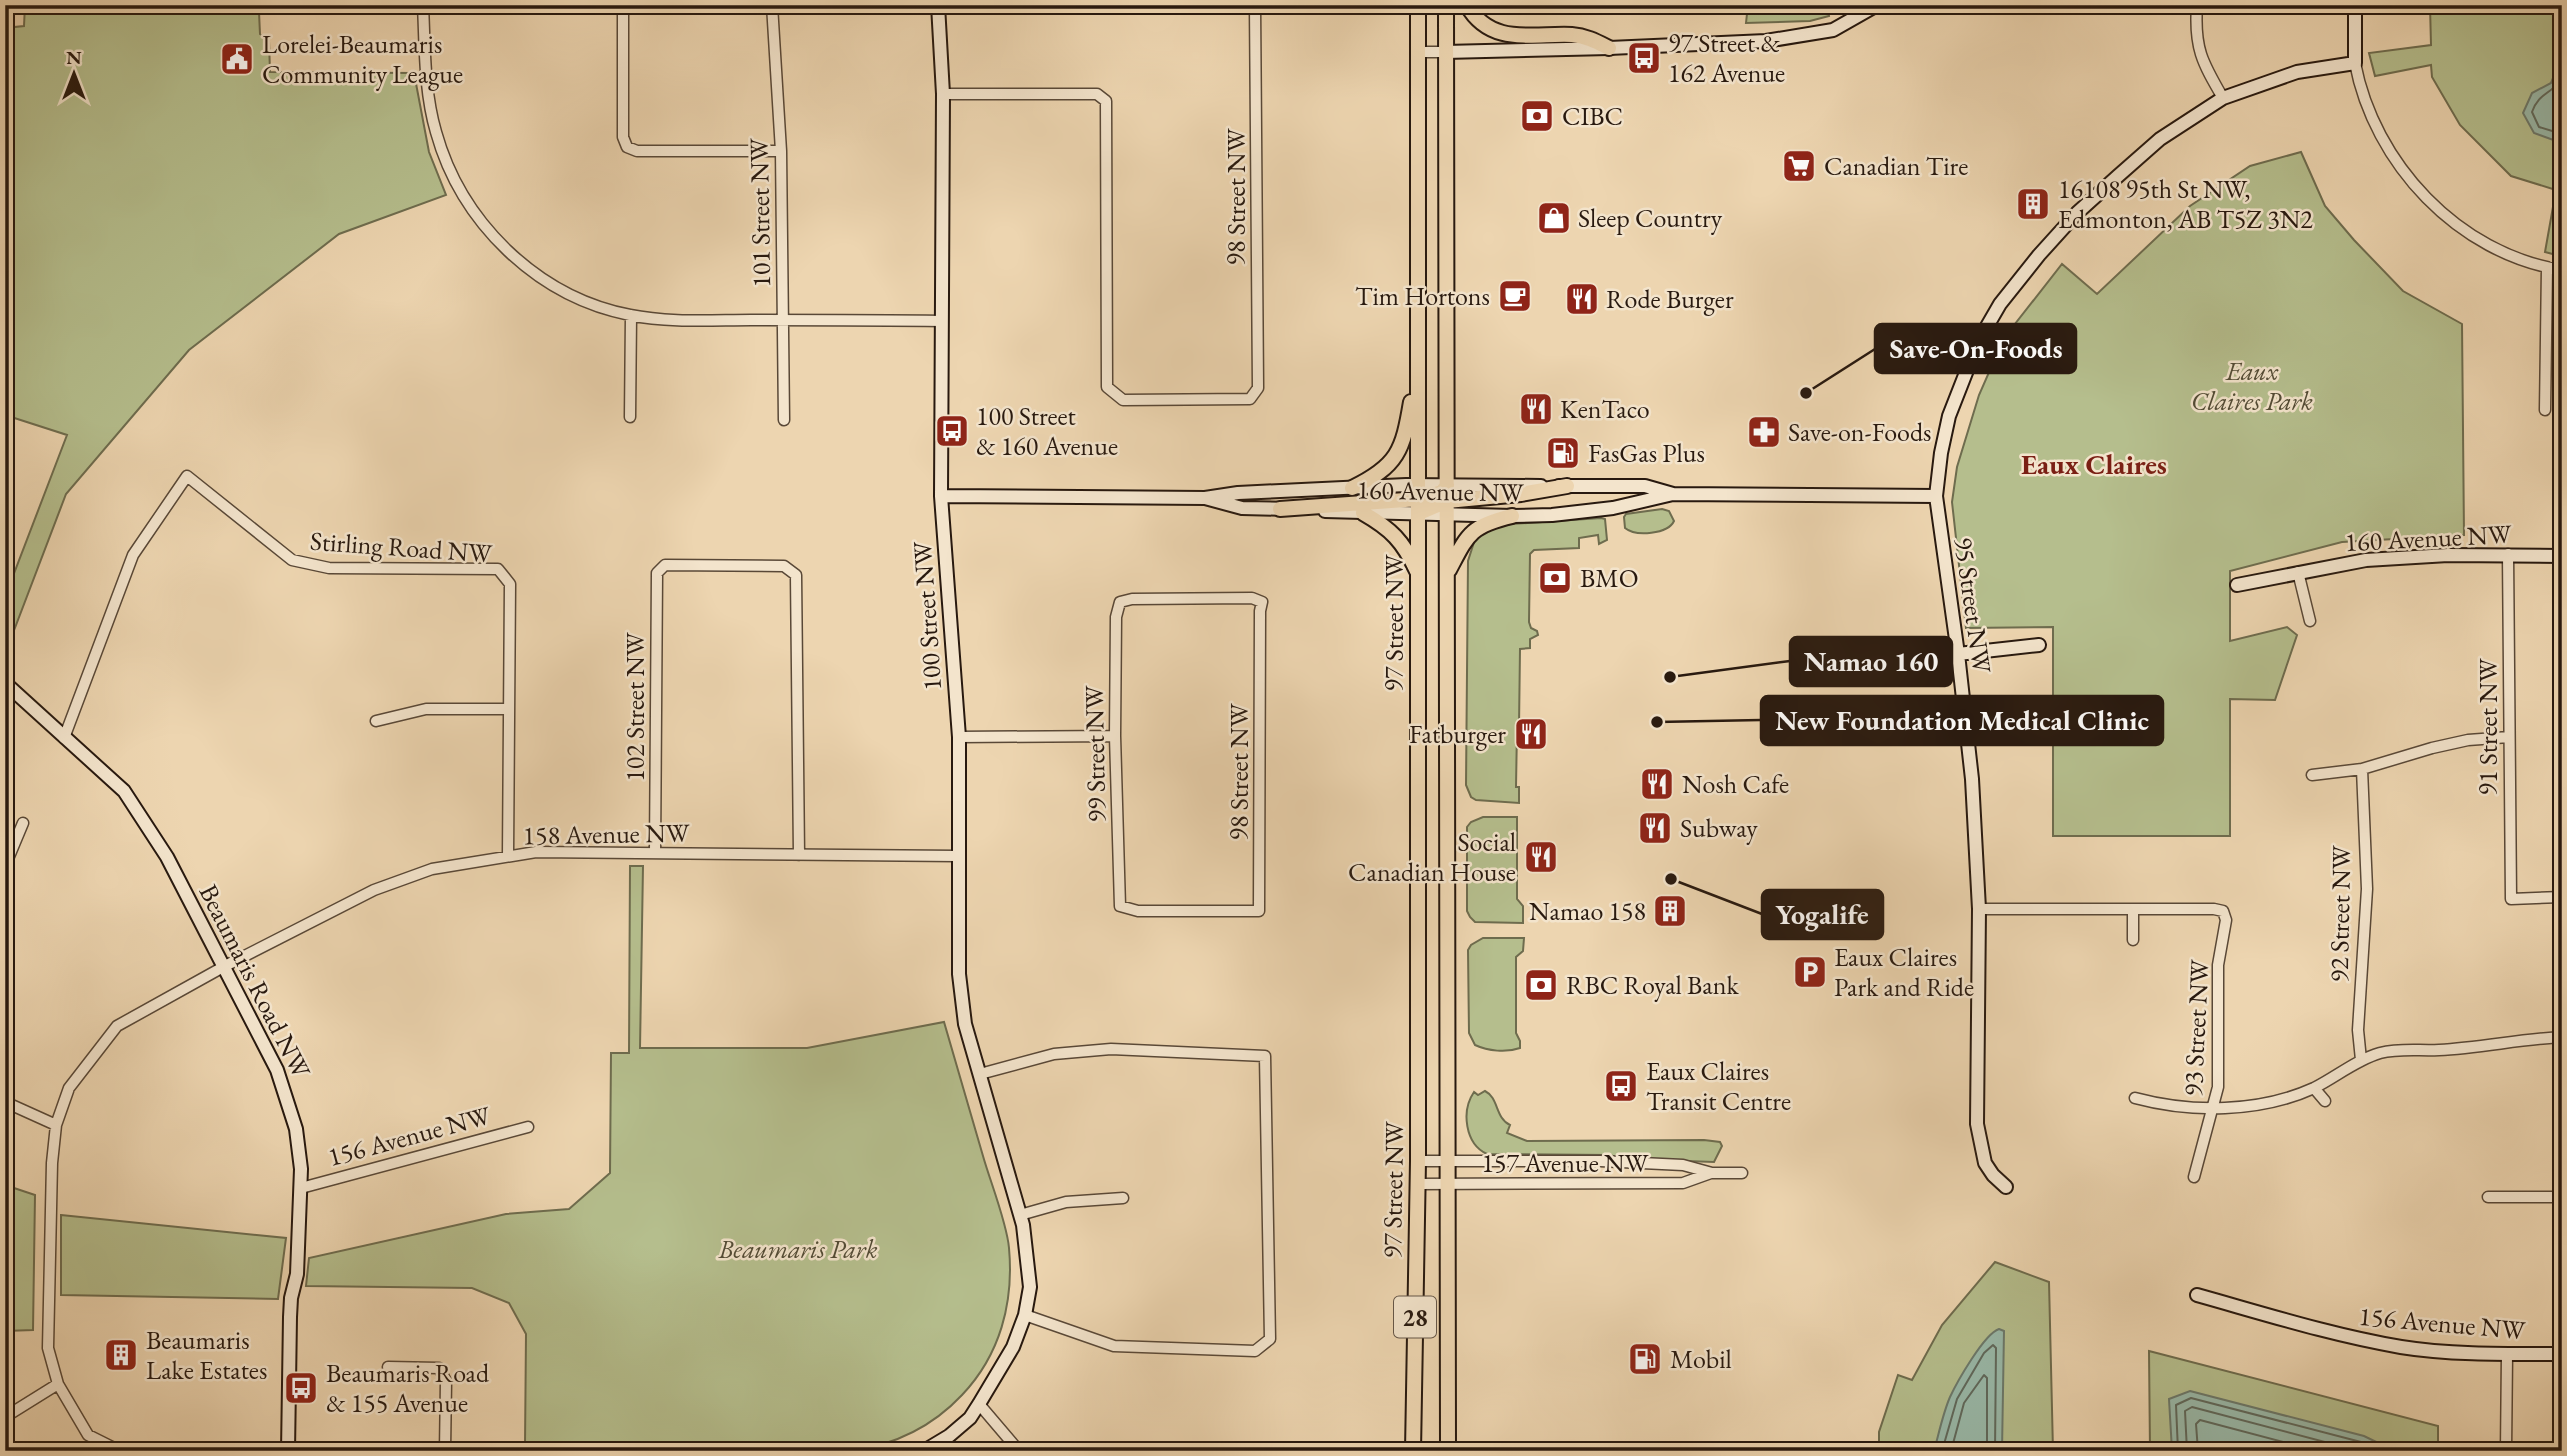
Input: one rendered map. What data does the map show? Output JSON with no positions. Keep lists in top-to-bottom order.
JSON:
{
  "streets": {
    "main road": ["97 Street NW", "28"],
    "street": [
      "98 Street NW",
      "101 Street NW",
      "160 Avenue NW",
      "Stirling Road NW",
      "95 Street NW",
      "100 Street NW",
      "102 Street NW",
      "91 Street NW",
      "99 Street NW",
      "158 Avenue NW",
      "92 Street NW",
      "Beaumaris Road NW",
      "93 Street NW",
      "156 Avenue NW",
      "157 Avenue NW"
    ]
  },
  "crossings": [
    ["98 Street NW", "100 Street NW"],
    ["98 Street NW", "99 Street NW"],
    ["160 Avenue NW", "95 Street NW"],
    ["160 Avenue NW", "100 Street NW"],
    ["160 Avenue NW", "97 Street NW"],
    ["160 Avenue NW", "91 Street NW"],
    ["Stirling Road NW", "158 Avenue NW"],
    ["Stirling Road NW", "Beaumaris Road NW"],
    ["100 Street NW", "158 Avenue NW"],
    ["97 Street NW", "157 Avenue NW"],
    ["102 Street NW", "158 Avenue NW"],
    ["158 Avenue NW", "Beaumaris Road NW"],
    ["Beaumaris Road NW", "156 Avenue NW"]
  ],
  "districts": ["Eaux Claires"],
  "parks": ["Eaux Claires Park", "Beaumaris Park"],
  "places": {
    "bus stop": [
      "97 Street & 162 Avenue",
      "100 Street & 160 Avenue",
      "Eaux Claires Transit Centre",
      "Beaumaris Road & 155 Avenue"
    ],
    "public building": ["Lorelei-Beaumaris Community League"],
    "bank": ["CIBC", "BMO", "RBC Royal Bank"],
    "supermarket": ["Canadian Tire"],
    "building": ["16108 95th St NW, Edmonton, AB T5Z 3N2", "Namao 158", "Beaumaris Lake Estates"],
    "shop": ["Sleep Country"],
    "cafe": ["Tim Hortons"],
    "restaurant": [
      "Rode Burger",
      "KenTaco",
      "Fatburger",
      "Nosh Cafe",
      "Subway",
      "Social Canadian House"
    ],
    "other": [
      "Save-On-Foods",
      "Namao 160",
      "New Foundation Medical Clinic",
      "Yogalife"
    ],
    "pharmacy": ["Save-on-Foods"],
    "fuel station": ["FasGas Plus", "Mobil"],
    "parking": ["Eaux Claires Park and Ride"]
  },
  "north": "top"
}
